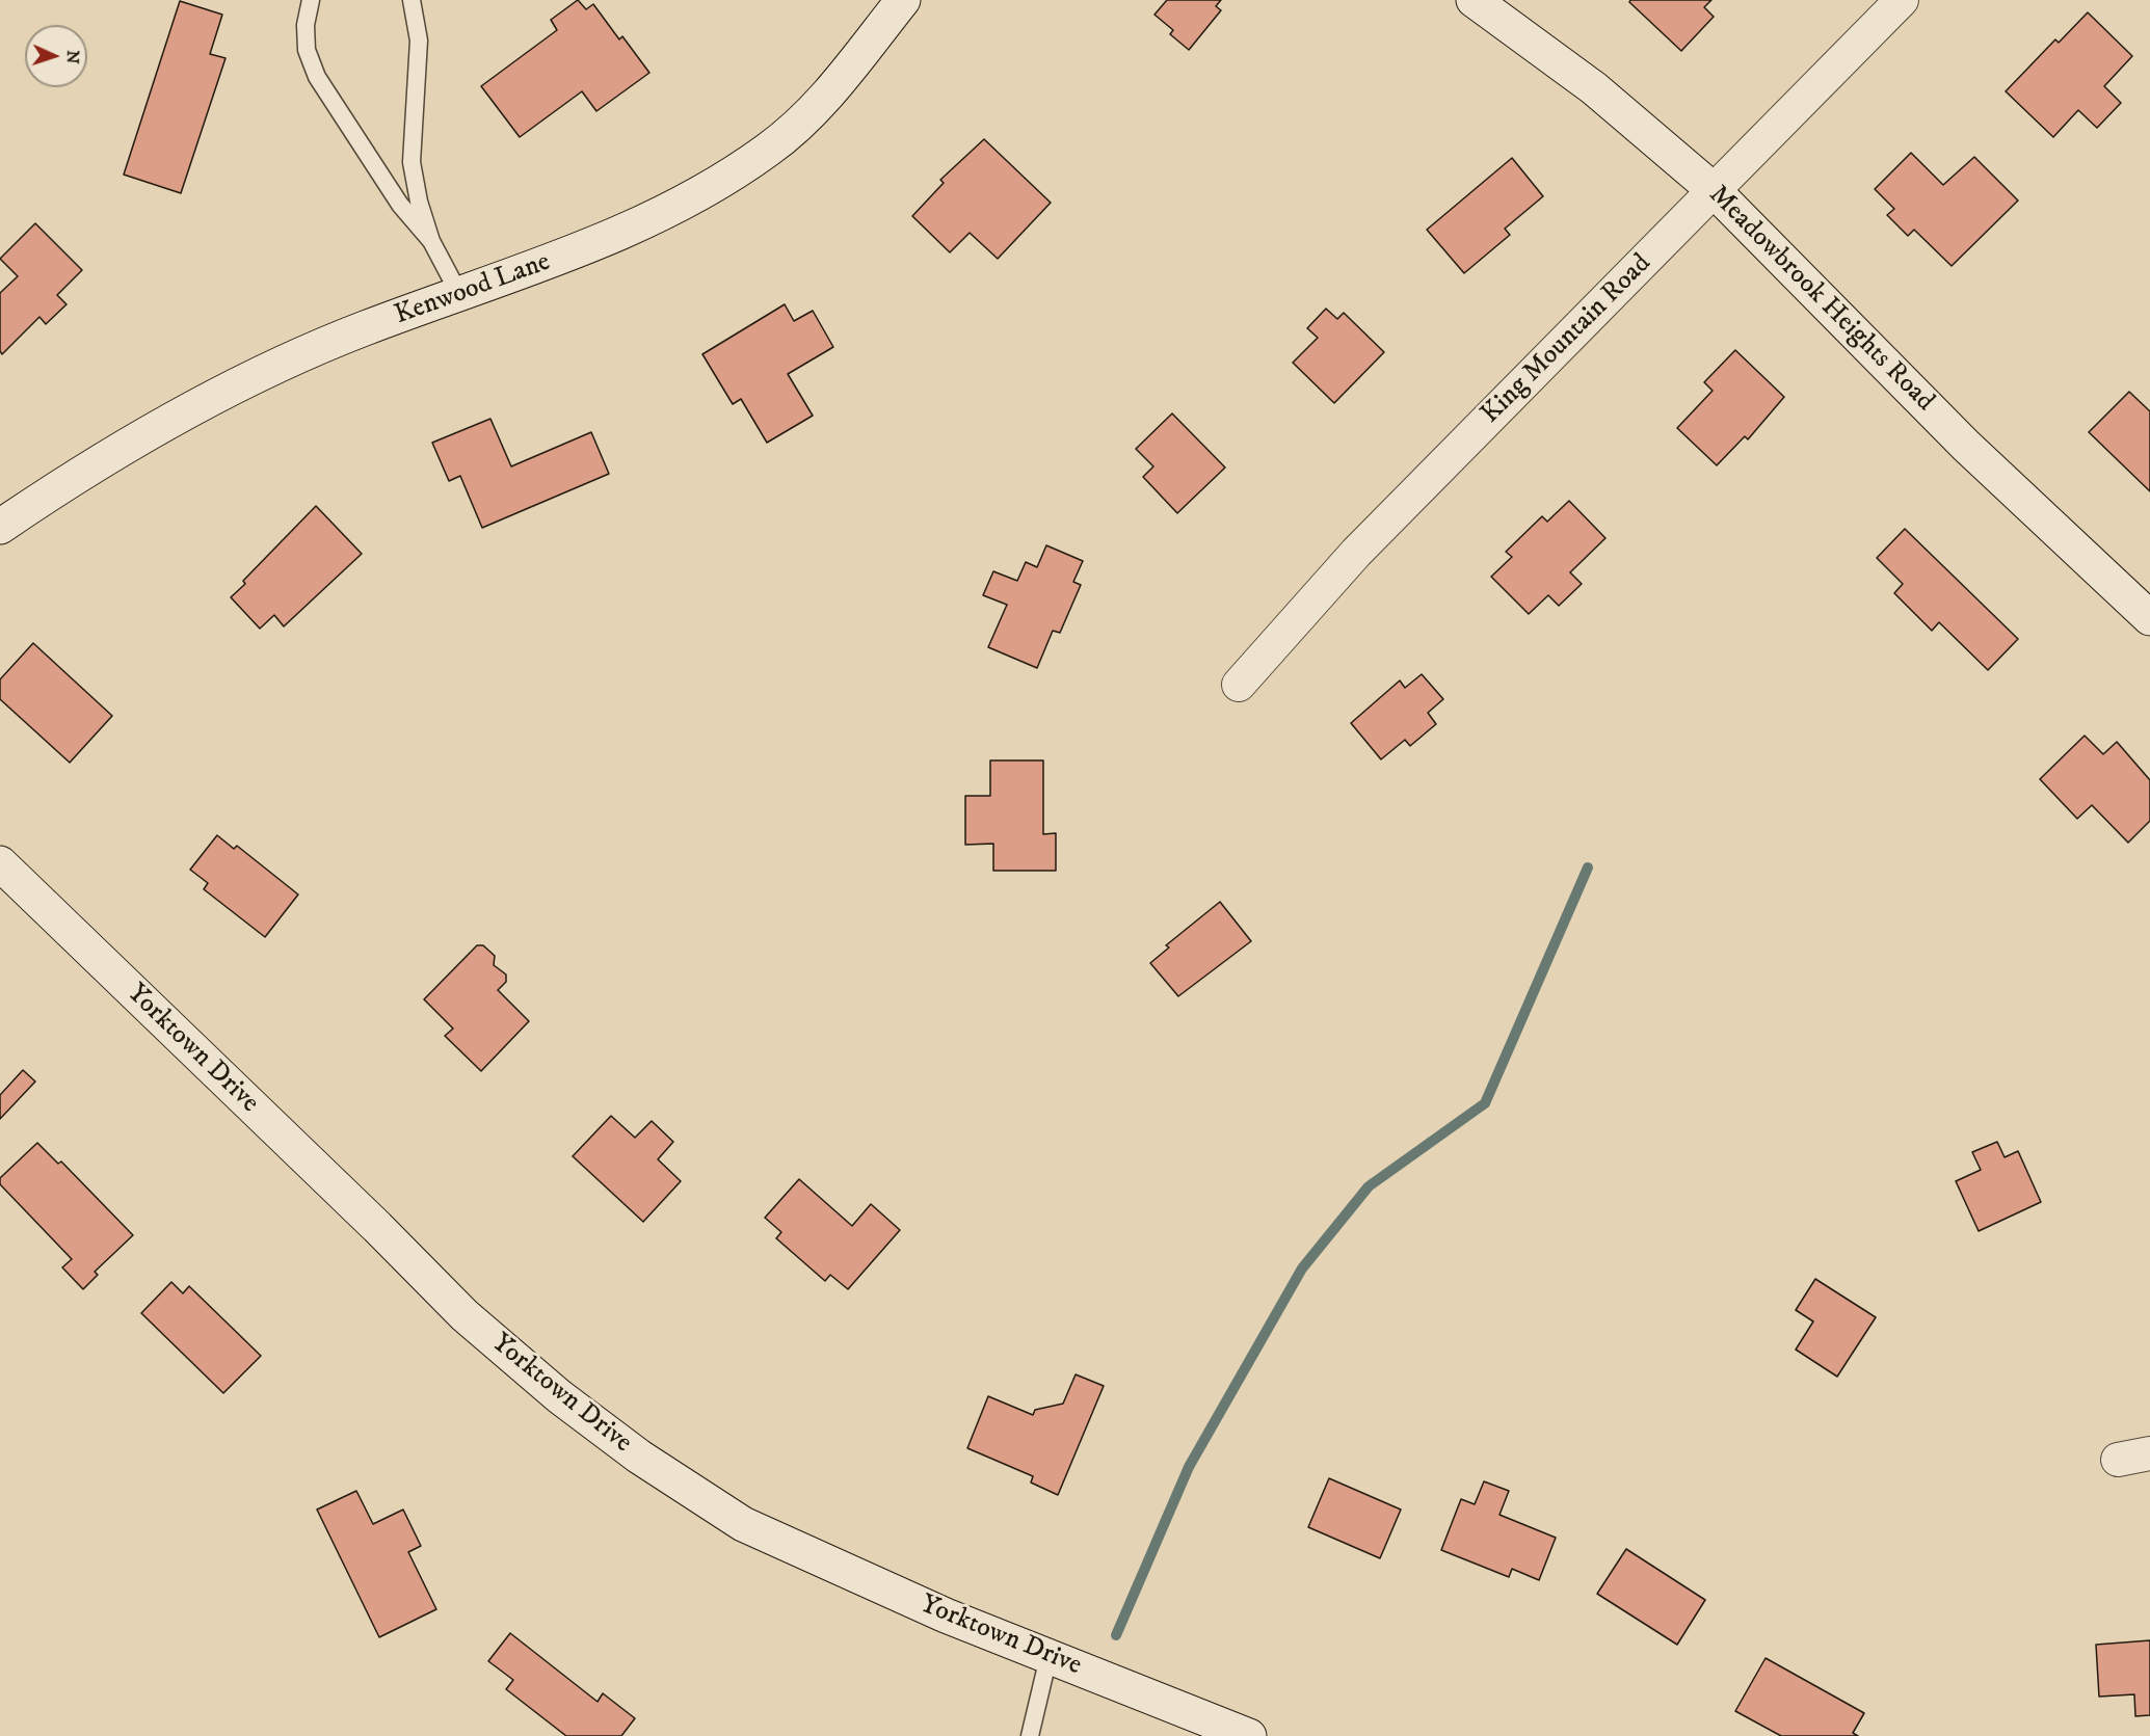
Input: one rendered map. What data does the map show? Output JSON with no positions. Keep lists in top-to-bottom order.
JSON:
{
  "streets": {
    "street": [
      "Kenwood Lane",
      "Meadowbrook Heights Road",
      "King Mountain Road",
      "Yorktown Drive"
    ]
  },
  "crossings": [
    ["Meadowbrook Heights Road", "King Mountain Road"]
  ],
  "north": "right"
}
